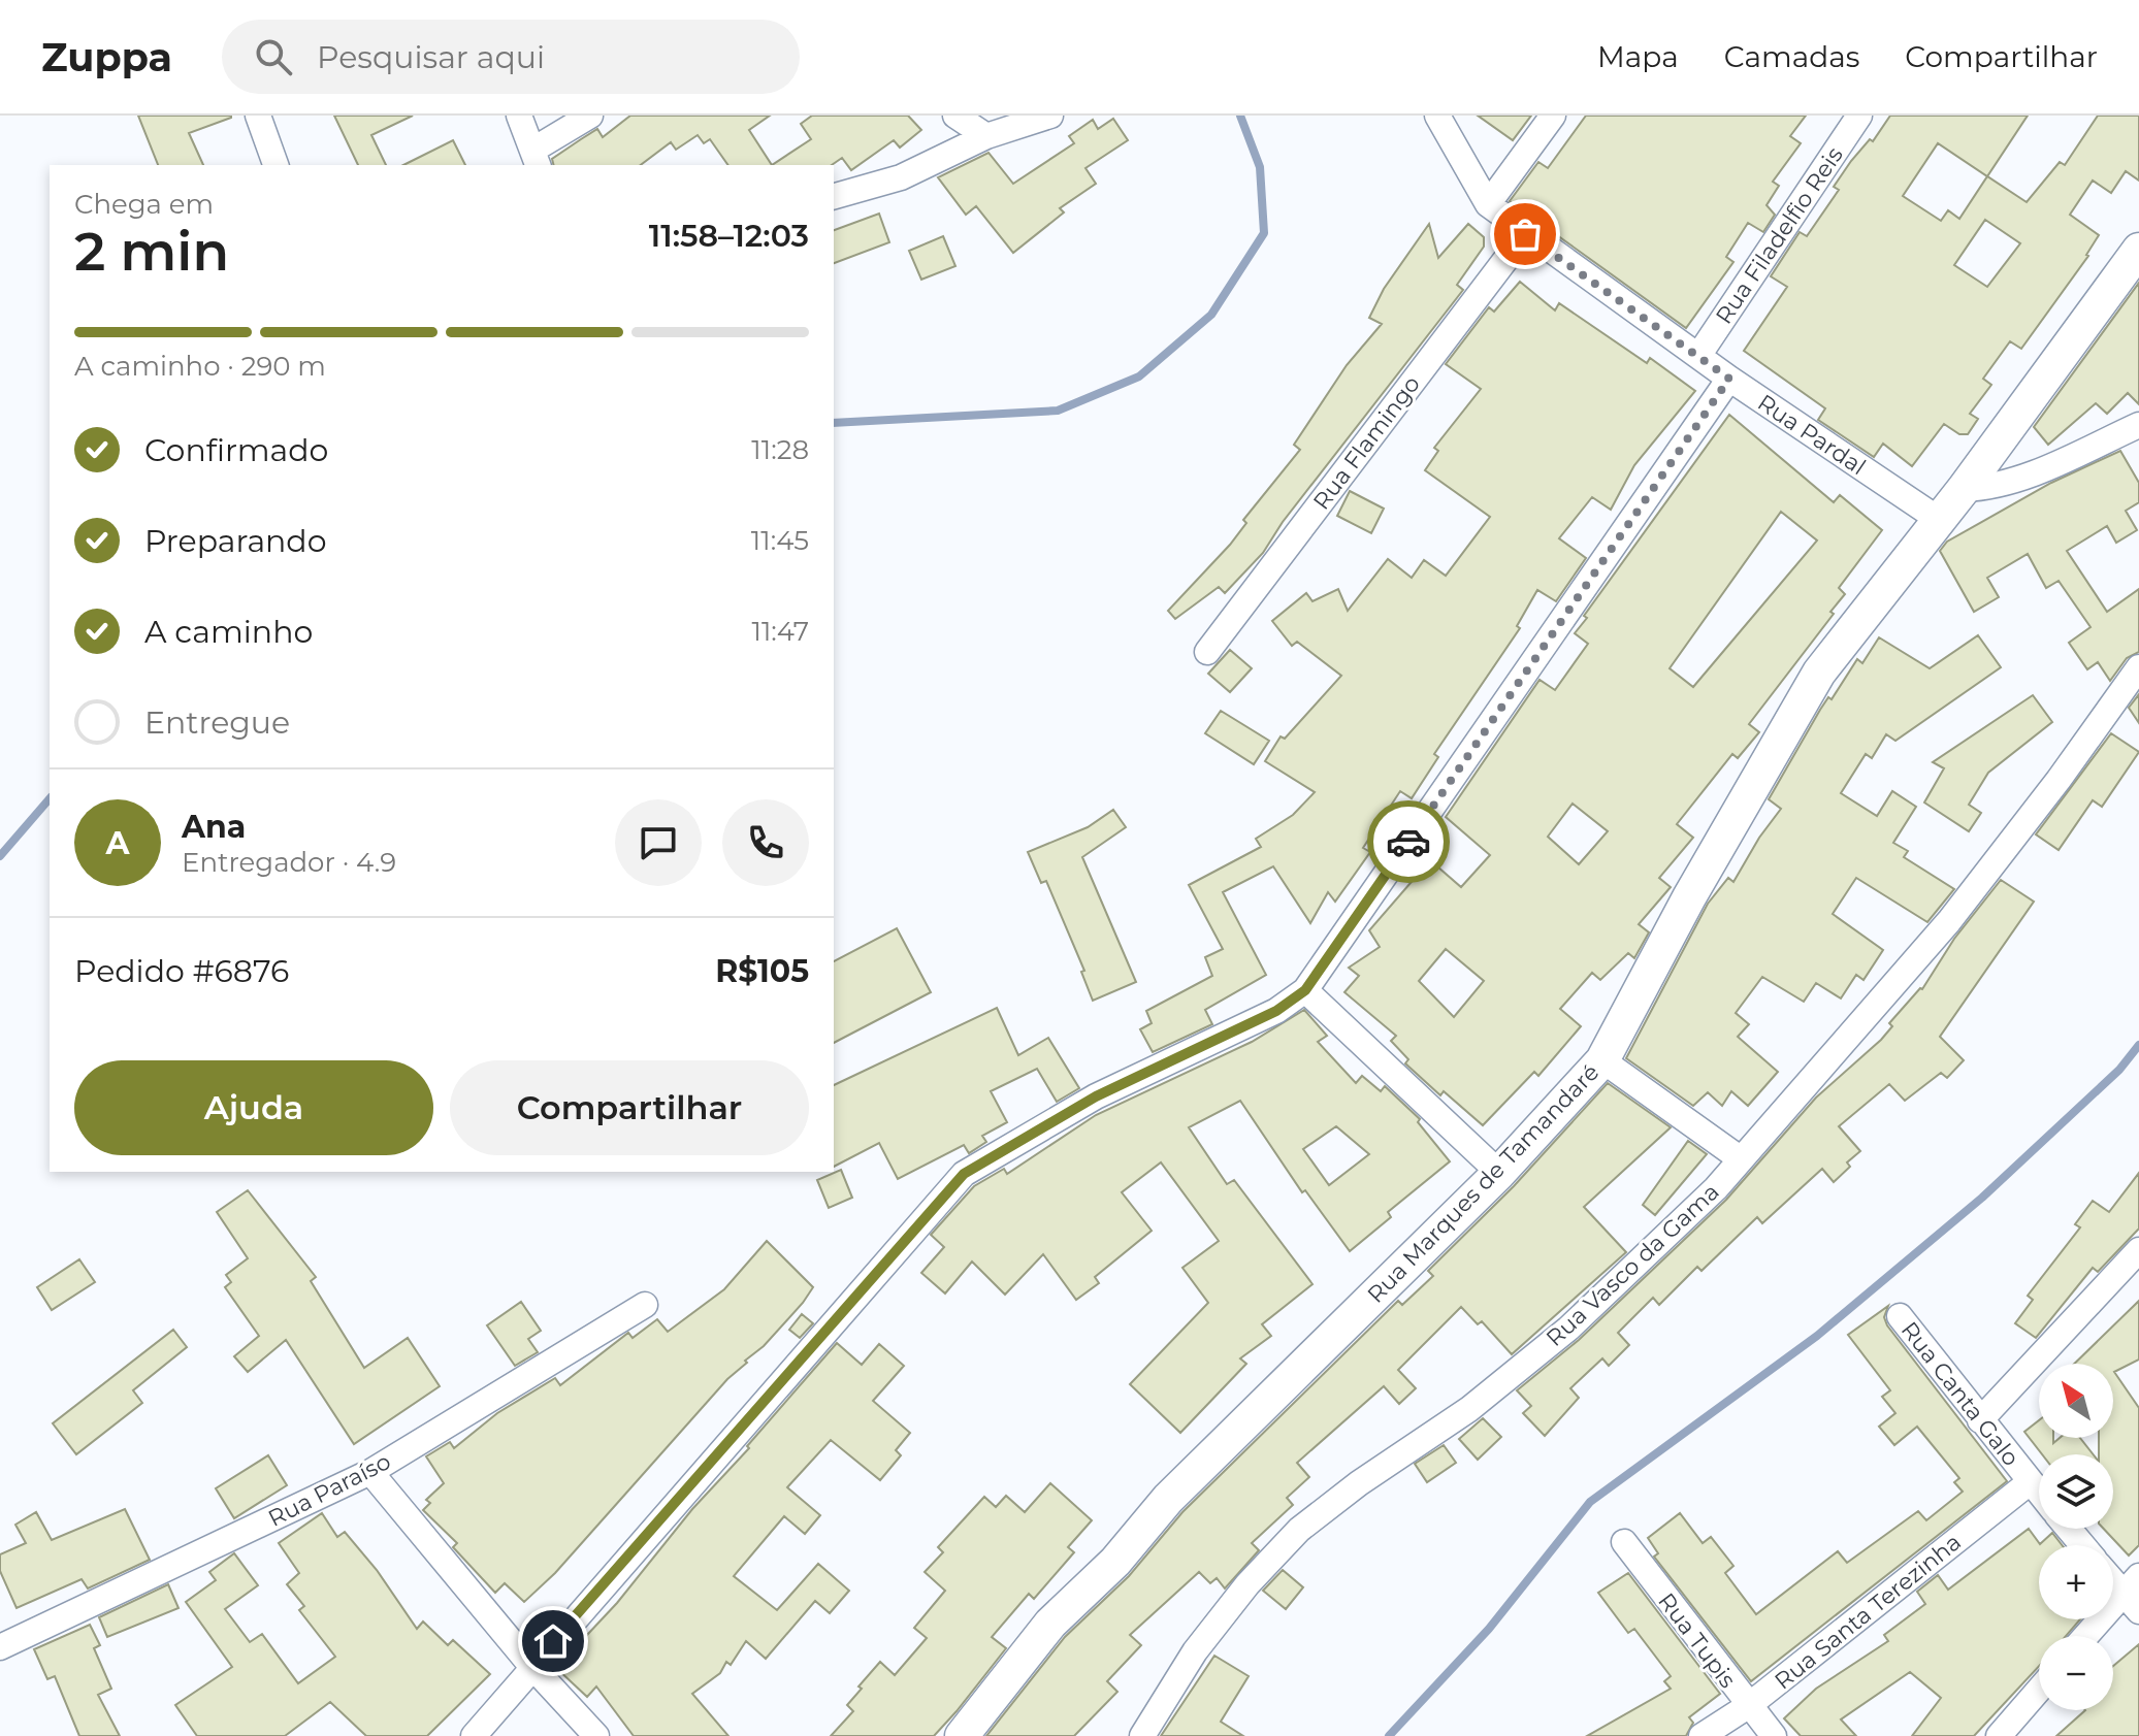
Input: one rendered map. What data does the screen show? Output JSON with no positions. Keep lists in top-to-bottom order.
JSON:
{
  "streets": {
    "street": [
      "Rua Filadelfio Reis",
      "Rua Pardal",
      "Rua Flamingo",
      "Rua Marques de Tamandaré",
      "Rua Vasco da Gama",
      "Rua Canta Galo",
      "Rua Paraíso",
      "Rua Santa Terezinha",
      "Rua Tupis"
    ]
  },
  "crossings": [
    ["Rua Filadelfio Reis", "Rua Pardal"],
    ["Rua Pardal", "Rua Flamingo"],
    ["Rua Pardal", "Rua Marques de Tamandaré"],
    ["Rua Canta Galo", "Rua Santa Terezinha"],
    ["Rua Santa Terezinha", "Rua Tupis"]
  ],
  "north": "top left",
  "page": {
    "header": "Zuppa",
    "search": "Pesquisar aqui",
    "nav": ["Mapa", "Camadas", "Compartilhar"],
    "heading": ["2 min", "Chega em", "11:58–12:03"],
    "panel": [
      "Ana",
      "Entregador · 4.9",
      "Pedido #6876",
      "R$105"
    ],
    "bar": "A caminho · 290 m",
    "list": [
      ["Confirmado", "11:28"],
      ["Preparando", "11:45"],
      ["A caminho", "11:47"],
      "Entregue"
    ],
    "round": "A",
    "buttons": ["Ajuda", "Compartilhar"],
    "map_buttons": ["+", "−"]
  }
}
